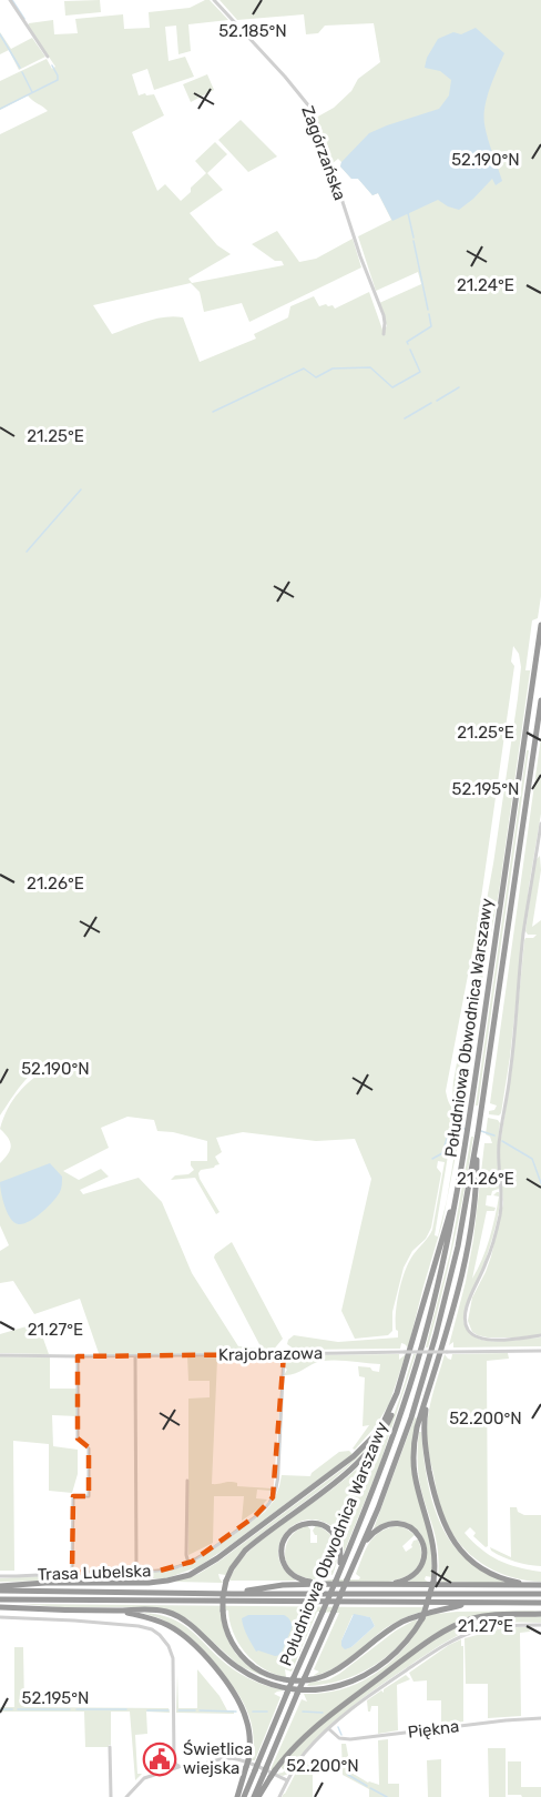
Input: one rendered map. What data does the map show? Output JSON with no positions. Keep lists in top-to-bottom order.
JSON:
{
  "streets": {
    "highway": ["Południowa Obwodnica Warszawy"],
    "street": [
      "Zagórzańska",
      "Krajobrazowa",
      "Trasa Lubelska",
      "Piękna"
    ]
  },
  "crossings": [
    ["Krajobrazowa", "Trasa Lubelska"]
  ],
  "places": {
    "public building": ["Świetlica wiejska"]
  },
  "coordinates": [
    "52.185°N",
    "52.190°N",
    "21.24°E",
    "21.25°E",
    "52.195°N",
    "21.26°E",
    "21.27°E",
    "52.200°N"
  ]
}
